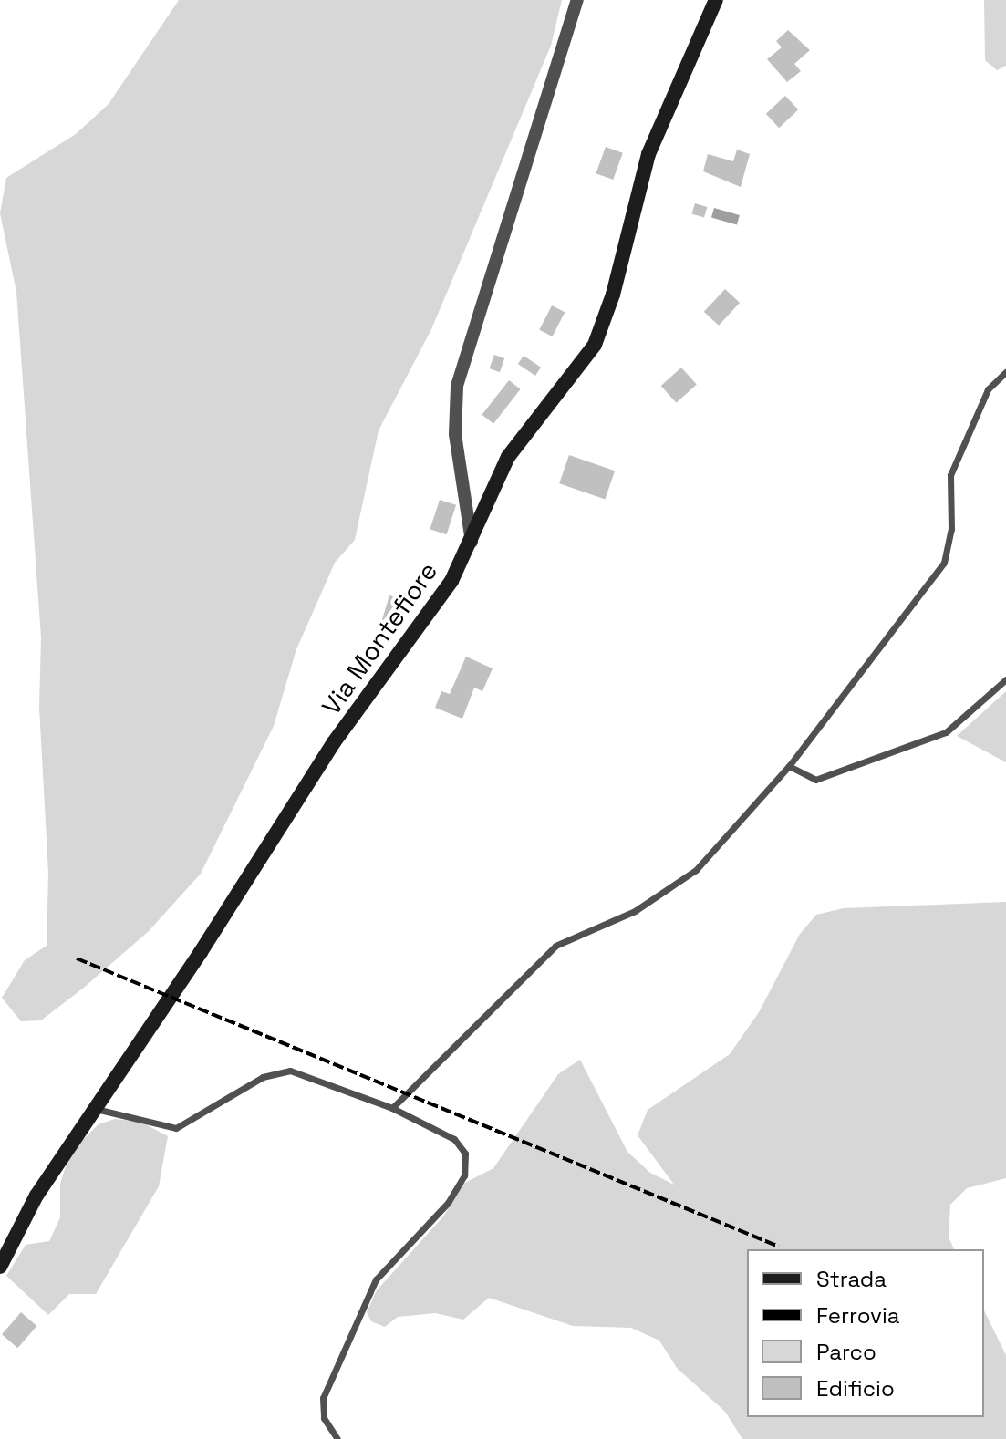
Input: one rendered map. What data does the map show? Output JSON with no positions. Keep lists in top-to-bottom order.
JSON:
{
  "streets": {
    "main road": ["Via Montefiore"]
  },
  "legend": [
    "Strada",
    "Ferrovia",
    "Parco",
    "Edificio"
  ]
}
